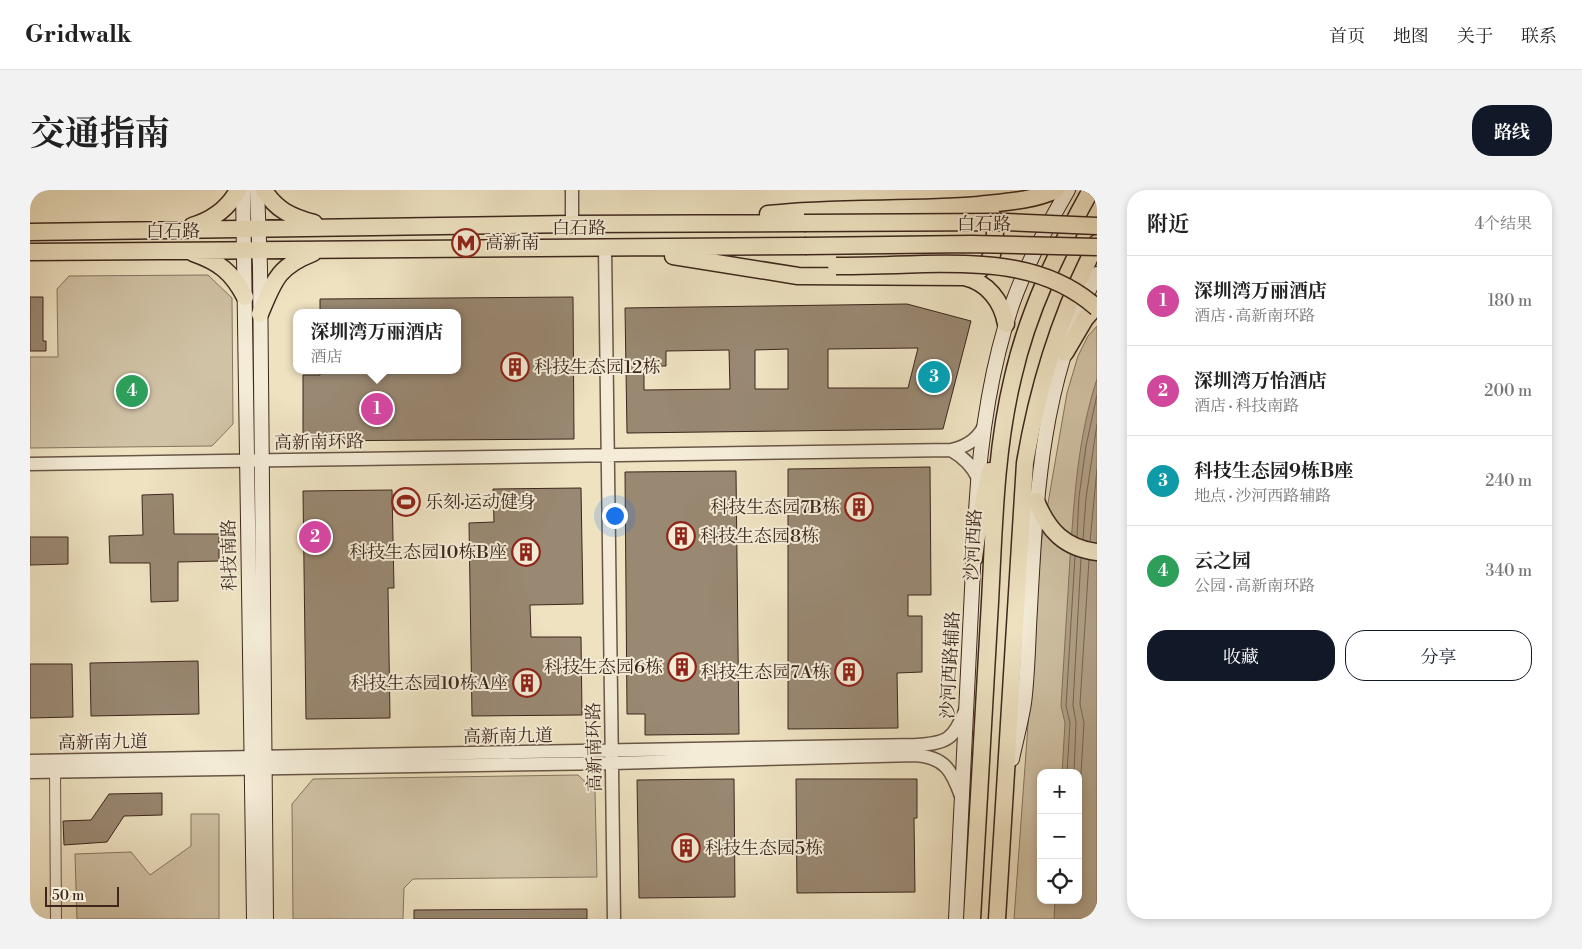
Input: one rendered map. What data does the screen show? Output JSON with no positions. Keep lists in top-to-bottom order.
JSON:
{
  "streets": {
    "main road": [
      "白石路",
      "沙河西路",
      "科技南路",
      "沙河西路辅路"
    ],
    "street": ["高新南环路", "高新南九道"]
  },
  "crossings": [
    ["白石路", "高新南环路"],
    ["白石路", "科技南路"],
    ["高新南环路", "科技南路"],
    ["高新南环路", "高新南九道"],
    ["科技南路", "高新南九道"],
    ["沙河西路辅路", "高新南九道"]
  ],
  "places": {
    "metro station": ["高新南"],
    "building": [
      "科技生态园12栋",
      "科技生态园7B栋",
      "科技生态园8栋",
      "科技生态园10栋B座",
      "科技生态园6栋",
      "科技生态园7A栋",
      "科技生态园10栋A座",
      "科技生态园5栋"
    ],
    "sports": ["乐刻·运动健身"]
  },
  "scale_bar": "50 m",
  "page": {
    "header": "Gridwalk",
    "nav": [
      "首页",
      "地图",
      "关于",
      "联系"
    ],
    "title": "交通指南",
    "buttons": [
      "路线",
      ["收藏", "分享"]
    ],
    "heading": ["附近", "4个结果"],
    "list": [
      {
        "mark": "1",
        "name": "深圳湾万丽酒店",
        "note": "酒店 · 高新南环路",
        "value": "180 m"
      },
      {
        "mark": "2",
        "name": "深圳湾万怡酒店",
        "note": "酒店 · 科技南路",
        "value": "200 m"
      },
      {
        "mark": "3",
        "name": "科技生态园9栋B座",
        "note": "地点 · 沙河西路辅路",
        "value": "240 m"
      },
      {
        "mark": "4",
        "name": "云之园",
        "note": "公园 · 高新南环路",
        "value": "340 m"
      }
    ],
    "popup": ["深圳湾万丽酒店", "酒店"],
    "pins": [
      "3",
      "4",
      "1",
      "2"
    ],
    "map_buttons": ["+", "−"],
    "scale": "50 m"
  }
}
